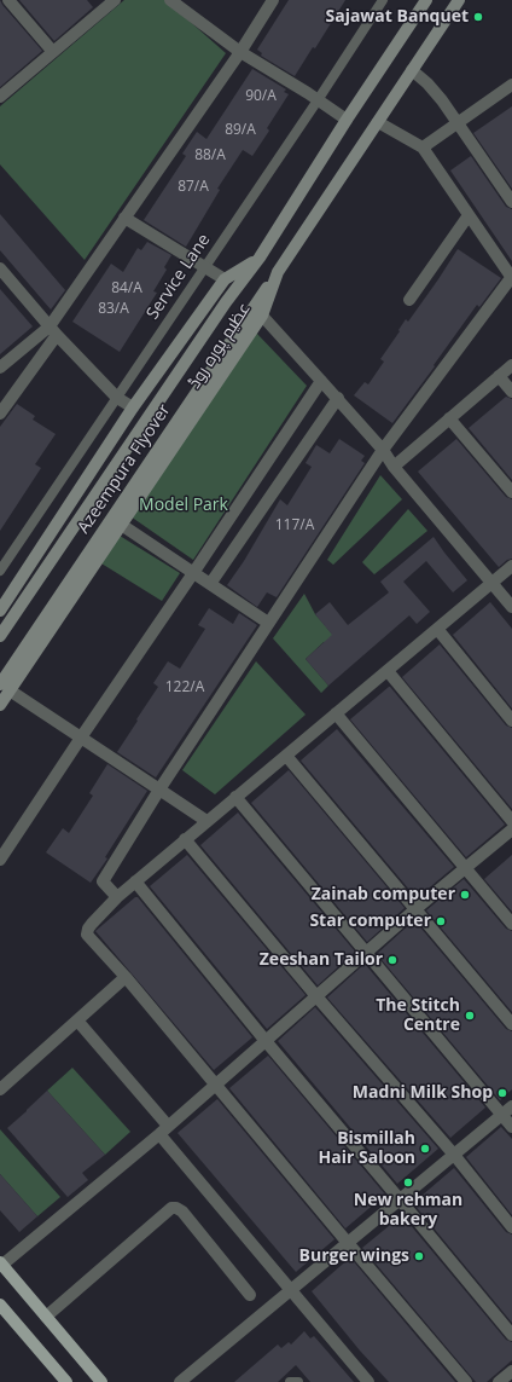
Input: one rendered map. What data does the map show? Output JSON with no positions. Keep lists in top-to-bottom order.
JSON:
{
  "streets": {
    "main road": ["عظیم پورہ روڈ", "Azeempura Flyover"],
    "lane": ["Service Lane"]
  },
  "crossings": [
    ["عظیم پورہ روڈ", "Azeempura Flyover"]
  ],
  "parks": ["Model Park"],
  "places": [
    "Sajawat Banquet",
    "Zainab computer",
    "Star computer",
    "Zeeshan Tailor",
    "The Stitch Centre",
    "Madni Milk Shop",
    "Bismillah Hair Saloon",
    "New rehman bakery",
    "Burger wings"
  ],
  "house_numbers": [
    "90/A",
    "89/A",
    "88/A",
    "87/A",
    "84/A",
    "83/A",
    "117/A",
    "122/A"
  ]
}
